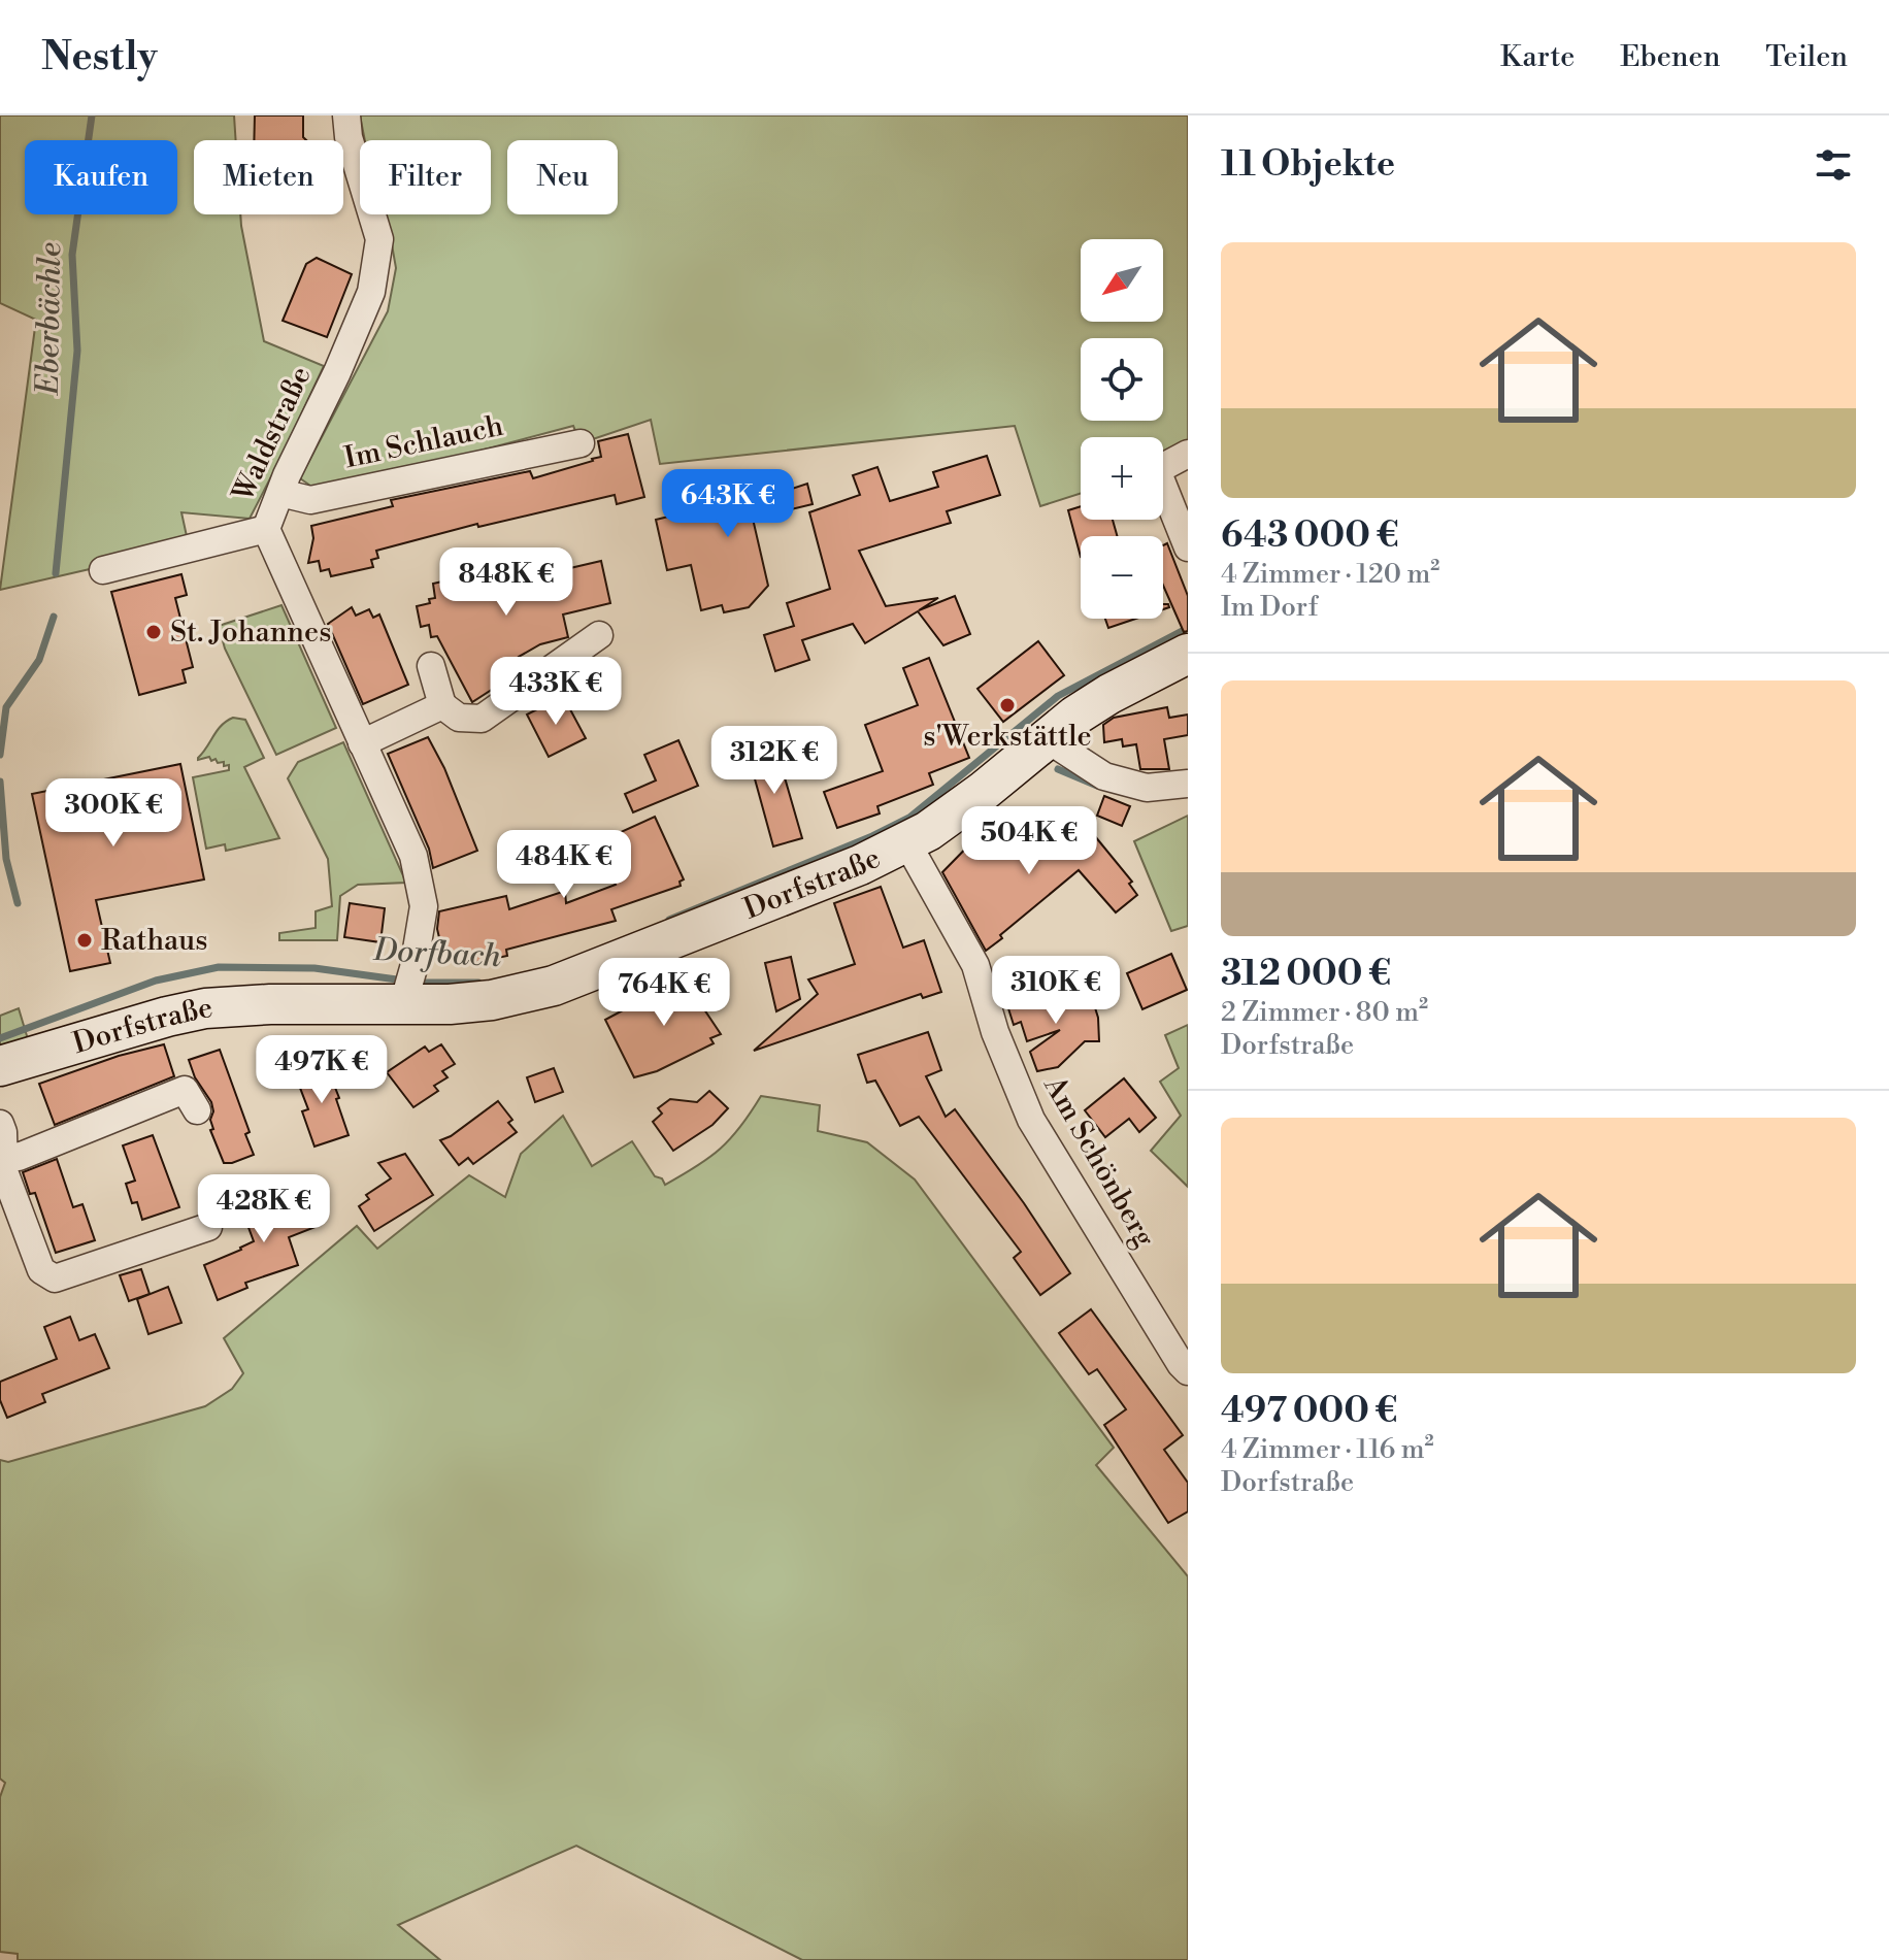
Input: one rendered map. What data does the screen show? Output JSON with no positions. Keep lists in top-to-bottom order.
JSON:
{
  "streets": {
    "main road": ["Dorfstraße"],
    "street": ["Waldstraße", "Im Schlauch", "Am Schönberg"]
  },
  "crossings": [
    ["Waldstraße", "Im Schlauch"],
    ["Waldstraße", "Dorfstraße"],
    ["Dorfstraße", "Am Schönberg"]
  ],
  "water": ["Eberbächle", "Dorfbach"],
  "places": ["St. Johannes", "s'Werkstättle", "Rathaus"],
  "north": "bottom left",
  "page": {
    "header": "Nestly",
    "nav": ["Karte", "Ebenen", "Teilen"],
    "heading": "11 Objekte",
    "chip": [
      "Kaufen",
      "Mieten",
      "Filter",
      "Neu"
    ],
    "list": [
      {
        "name": "643 000 €",
        "note": "4 Zimmer · 120 m² · Im Dorf"
      },
      {
        "name": "312 000 €",
        "note": "2 Zimmer · 80 m² · Dorfstraße"
      },
      {
        "name": "497 000 €",
        "note": "4 Zimmer · 116 m² · Dorfstraße"
      }
    ],
    "map_buttons": ["+", "−"],
    "price": [
      "643K €",
      "848K €",
      "433K €",
      "312K €",
      "300K €",
      "504K €",
      "484K €",
      "310K €",
      "764K €",
      "497K €",
      "428K €"
    ]
  }
}
